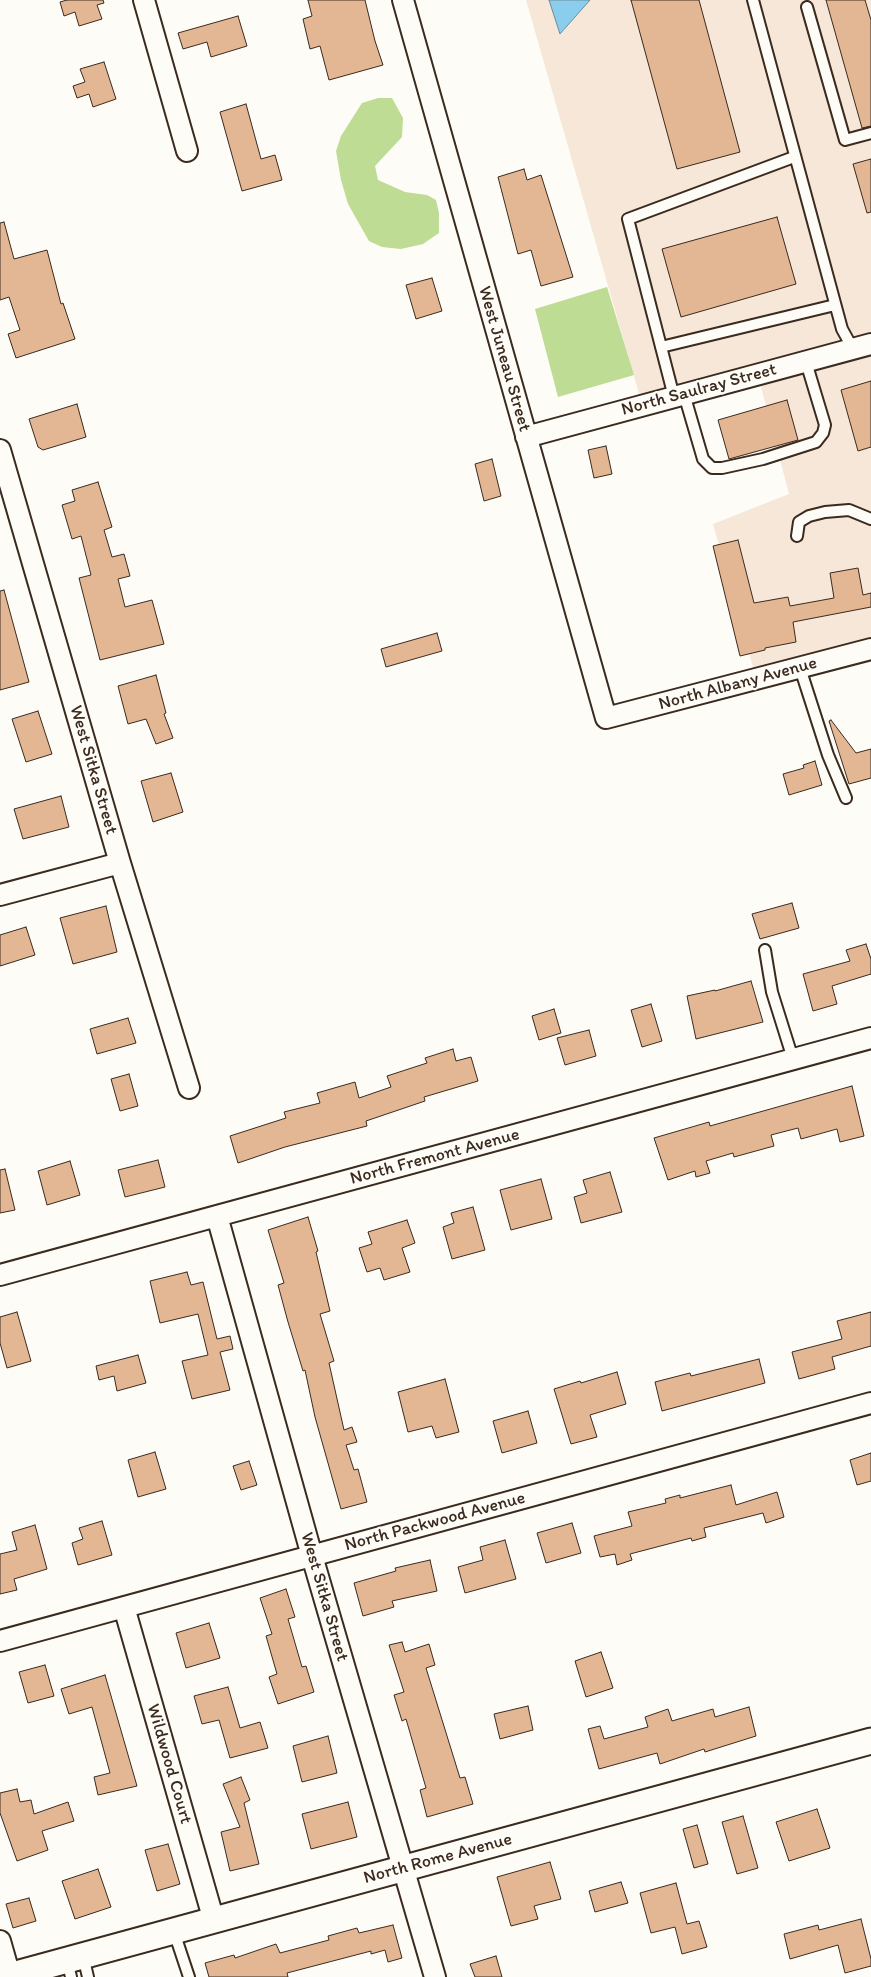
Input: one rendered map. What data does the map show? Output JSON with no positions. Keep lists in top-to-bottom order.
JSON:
{
  "streets": {
    "street": [
      "West Juneau Street",
      "North Saulray Street",
      "North Albany Avenue",
      "West Sitka Street",
      "North Fremont Avenue",
      "North Packwood Avenue",
      "Wildwood Court",
      "North Rome Avenue"
    ]
  },
  "crossings": [
    ["West Juneau Street", "North Saulray Street"],
    ["West Juneau Street", "North Albany Avenue"],
    ["West Sitka Street", "North Fremont Avenue"],
    ["West Sitka Street", "North Packwood Avenue"],
    ["West Sitka Street", "North Rome Avenue"],
    ["North Packwood Avenue", "Wildwood Court"],
    ["Wildwood Court", "North Rome Avenue"]
  ]
}
